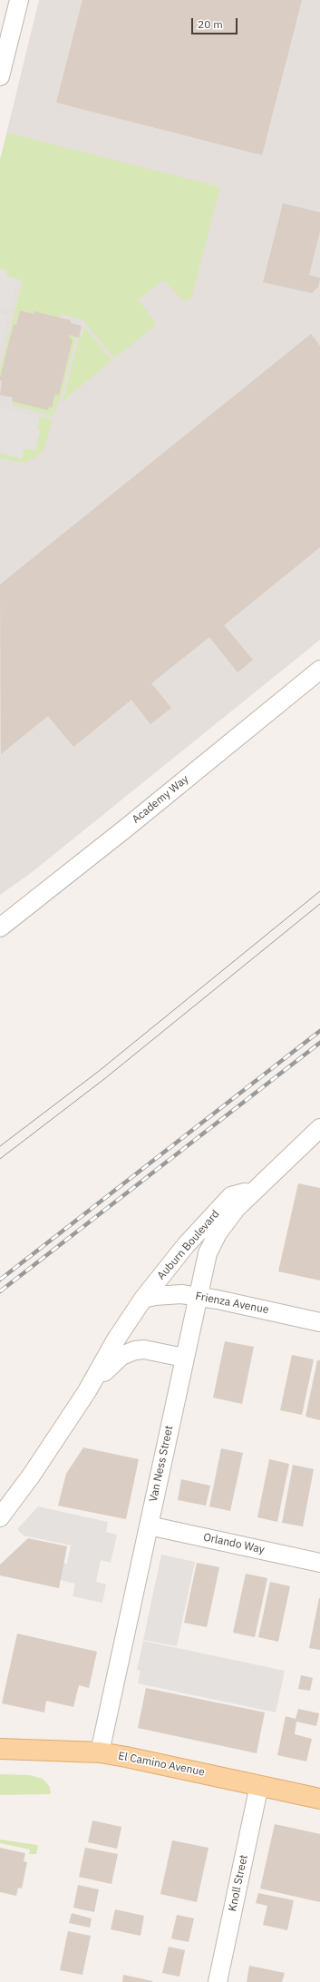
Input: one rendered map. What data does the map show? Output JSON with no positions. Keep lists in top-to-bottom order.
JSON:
{
  "streets": {
    "main road": ["El Camino Avenue"],
    "street": [
      "Academy Way",
      "Auburn Boulevard",
      "Frienza Avenue",
      "Van Ness Street",
      "Orlando Way",
      "Knoll Street"
    ]
  },
  "crossings": [
    ["Auburn Boulevard", "Frienza Avenue"],
    ["Auburn Boulevard", "Van Ness Street"],
    ["Frienza Avenue", "Van Ness Street"],
    ["Van Ness Street", "Orlando Way"],
    ["Van Ness Street", "El Camino Avenue"],
    ["El Camino Avenue", "Knoll Street"]
  ],
  "scale_bar": "20 m"
}
